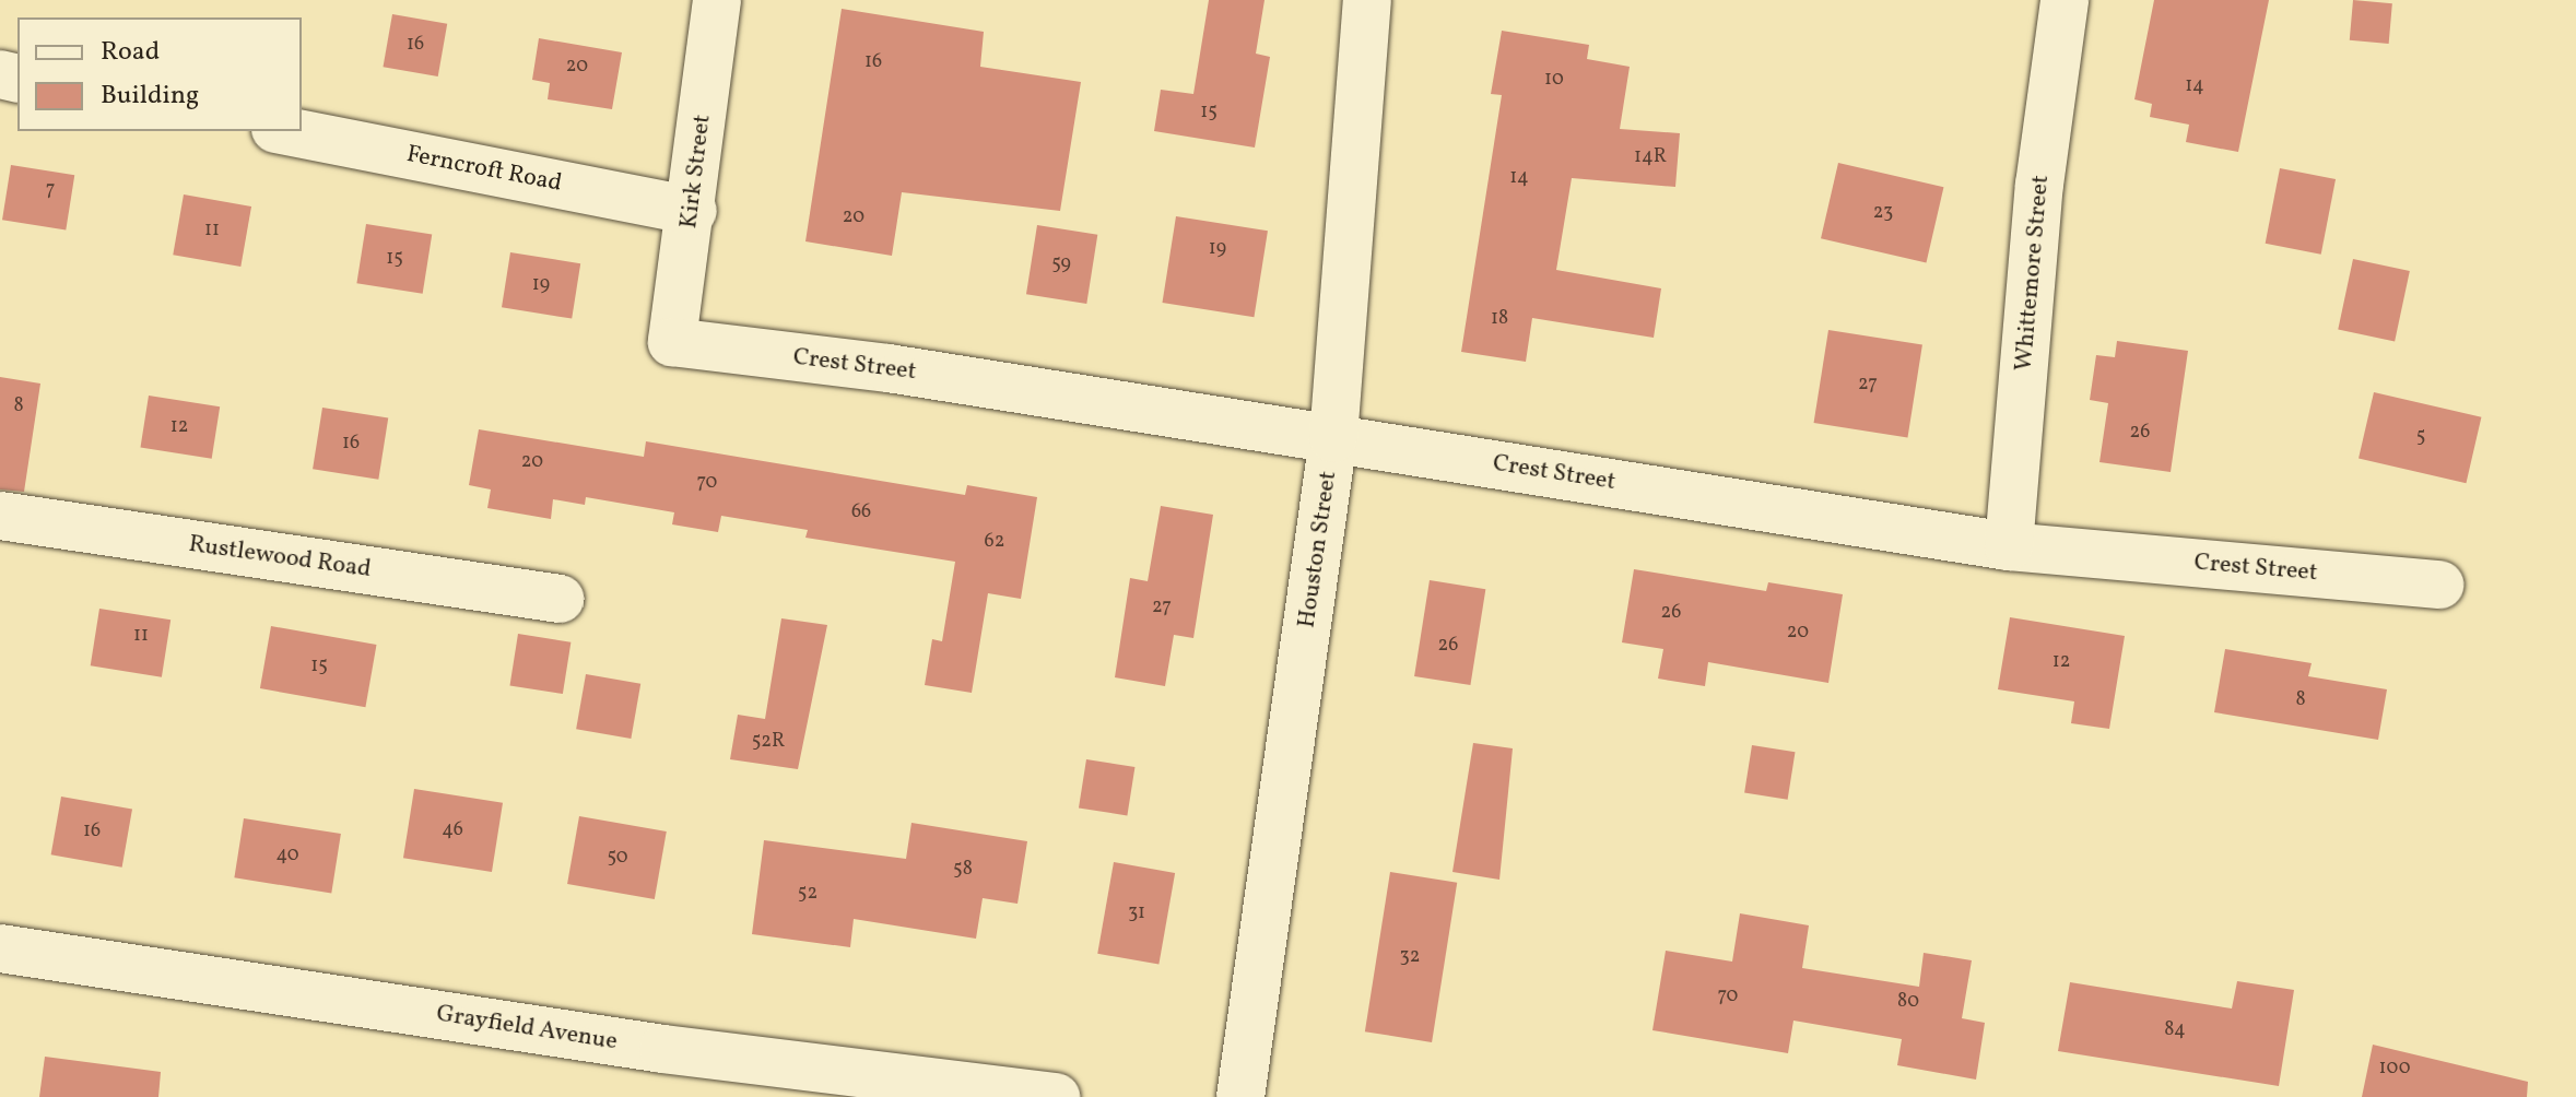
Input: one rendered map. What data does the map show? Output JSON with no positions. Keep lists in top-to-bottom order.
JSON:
{
  "streets": {
    "street": [
      "Ferncroft Road",
      "Kirk Street",
      "Whittemore Street",
      "Crest Street",
      "Houston Street",
      "Rustlewood Road",
      "Grayfield Avenue"
    ]
  },
  "crossings": [
    ["Ferncroft Road", "Kirk Street"],
    ["Kirk Street", "Crest Street"],
    ["Whittemore Street", "Crest Street"],
    ["Crest Street", "Houston Street"]
  ],
  "house_numbers": [
    "16",
    "16",
    "20",
    "10",
    "14",
    "15",
    "14R",
    "14",
    "7",
    "23",
    "20",
    "11",
    "19",
    "15",
    "59",
    "19",
    "18",
    "27",
    "8",
    "12",
    "26",
    "5",
    "16",
    "20",
    "70",
    "66",
    "62",
    "27",
    "26",
    "20",
    "11",
    "26",
    "12",
    "15",
    "8",
    "52R",
    "46",
    "16",
    "40",
    "50",
    "58",
    "52",
    "31",
    "32",
    "70",
    "80",
    "84",
    "100"
  ],
  "legend": ["Road", "Building"]
}
